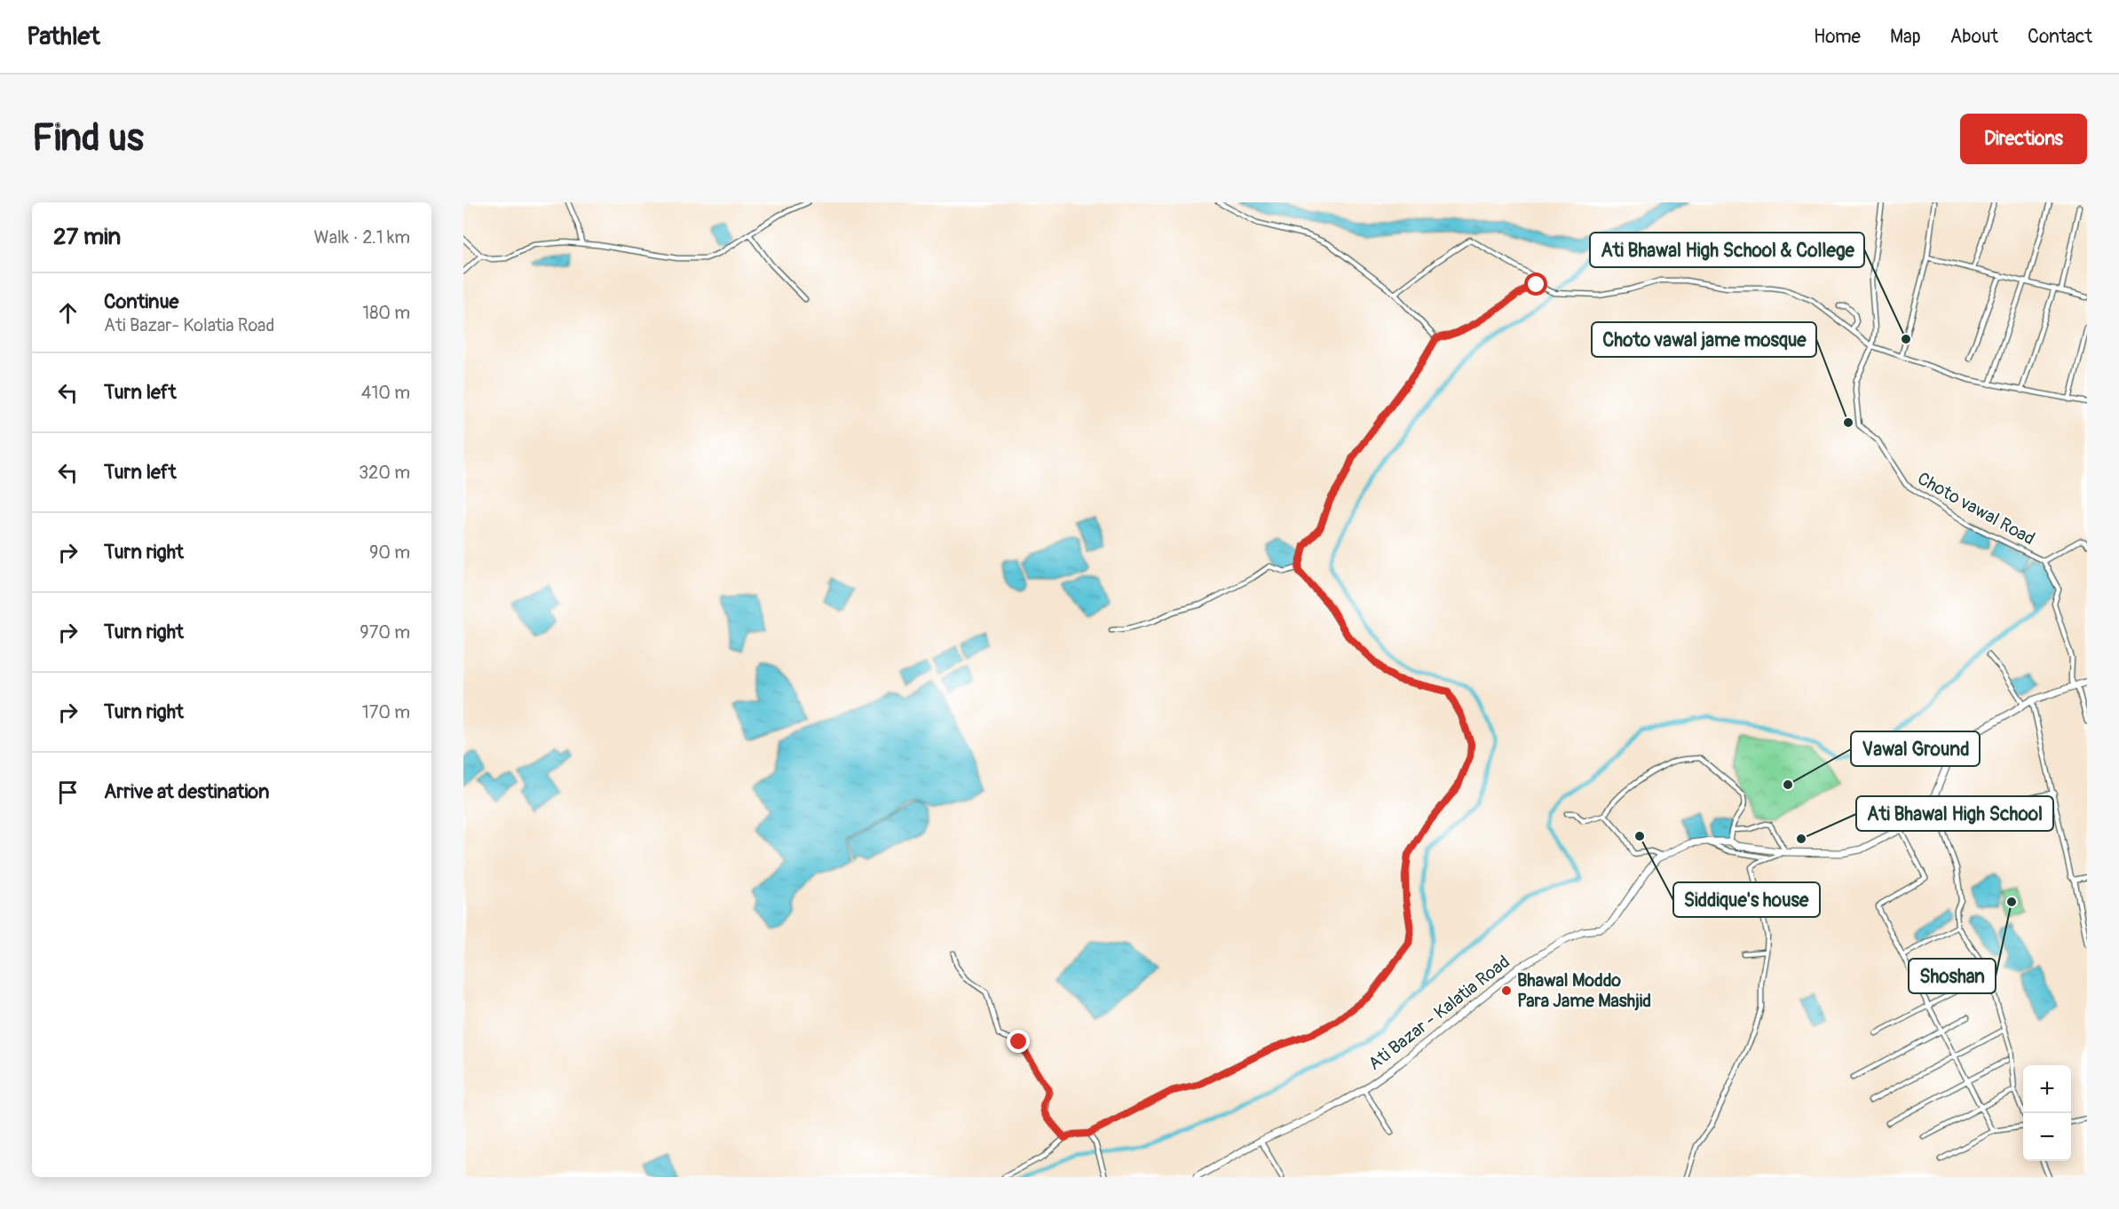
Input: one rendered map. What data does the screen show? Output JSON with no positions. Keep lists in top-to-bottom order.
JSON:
{
  "streets": {
    "main road": ["Ati Bazar - Kalatia Road"],
    "street": ["Choto vawal Road"]
  },
  "places": [
    "Ati Bhawal High School & College",
    "Choto vawal jame mosque",
    "Vawal Ground",
    "Siddique's house",
    "Ati Bhawal High School",
    "Shoshan",
    "Bhawal Moddo Para Jame Mashjid"
  ],
  "page": {
    "header": "Pathlet",
    "nav": [
      "Home",
      "Map",
      "About",
      "Contact"
    ],
    "buttons": "Directions",
    "title": "Find us",
    "heading": ["27 min", "Walk · 2.1 km"],
    "list": [
      ["Continue", "Ati Bazar- Kolatia Road", "180 m"],
      ["Turn left", "410 m"],
      ["Turn left", "320 m"],
      ["Turn right", "90 m"],
      ["Turn right", "970 m"],
      ["Turn right", "170 m"],
      "Arrive at destination"
    ],
    "map_buttons": ["+", "−"]
  }
}
